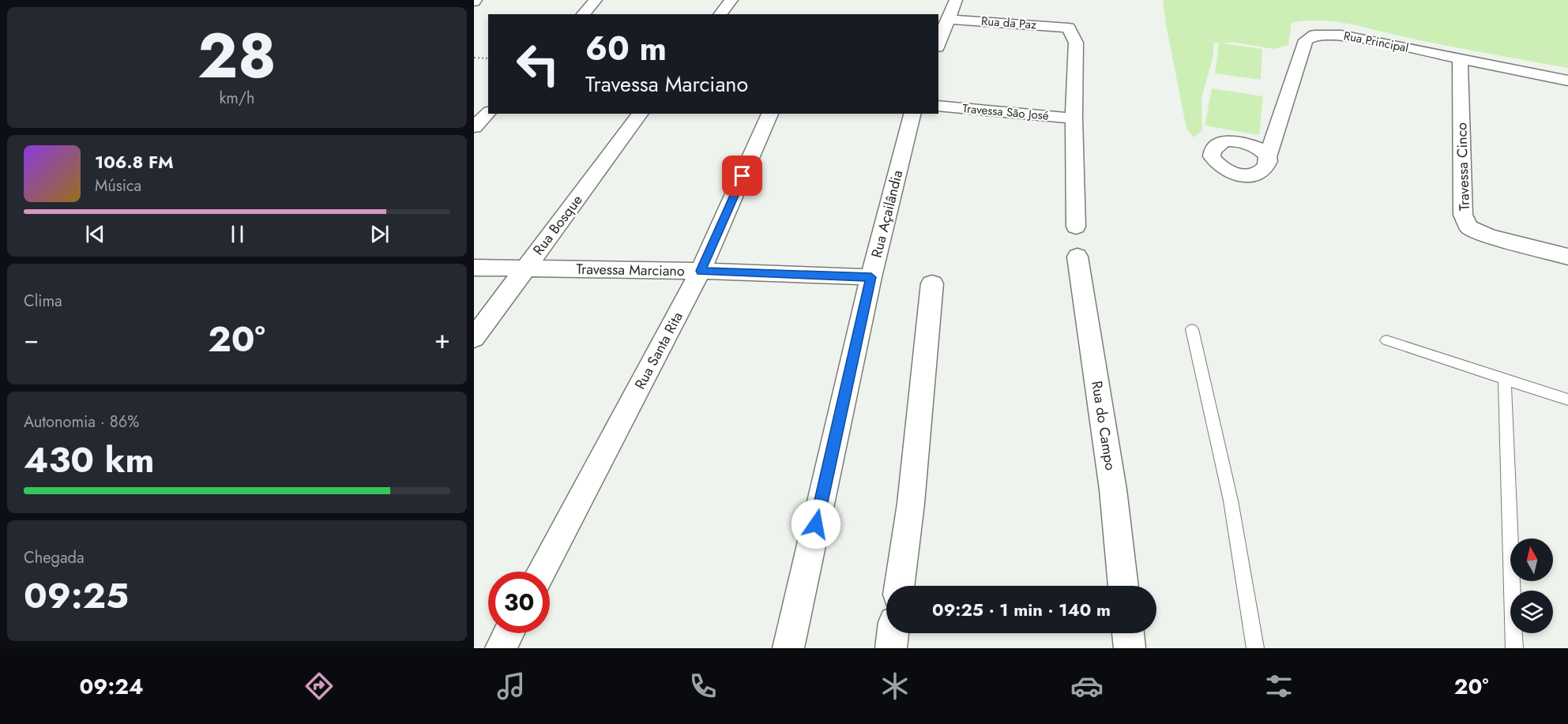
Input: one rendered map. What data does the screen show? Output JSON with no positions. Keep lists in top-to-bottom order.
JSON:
{
  "streets": {
    "street": [
      "Rua da Paz",
      "Rua Principal",
      "Travessa São José",
      "Travessa Cinco",
      "Rua Açailândia",
      "Rua Bosque",
      "Travessa Marciano",
      "Rua Santa Rita",
      "Rua do Campo"
    ]
  },
  "crossings": [
    ["Rua da Paz", "Travessa São José"],
    ["Rua Principal", "Travessa Cinco"],
    ["Rua Açailândia", "Travessa Marciano"],
    ["Rua Bosque", "Travessa Marciano"],
    ["Travessa Marciano", "Rua Santa Rita"]
  ],
  "north": "top",
  "page": {
    "tile": [
      ["28", "km/h"],
      "Clima",
      ["Autonomia · 86%", "430 km"],
      ["Chegada", "09:25"]
    ],
    "turn": ["60 m", "Travessa Marciano"],
    "song": ["106.8 FM", "Música"],
    "heat": ["−", "20°", "+"],
    "limit": "30",
    "trip": "09:25 · 1 min · 140 m",
    "tabs": ["09:24", "20°"]
  }
}
